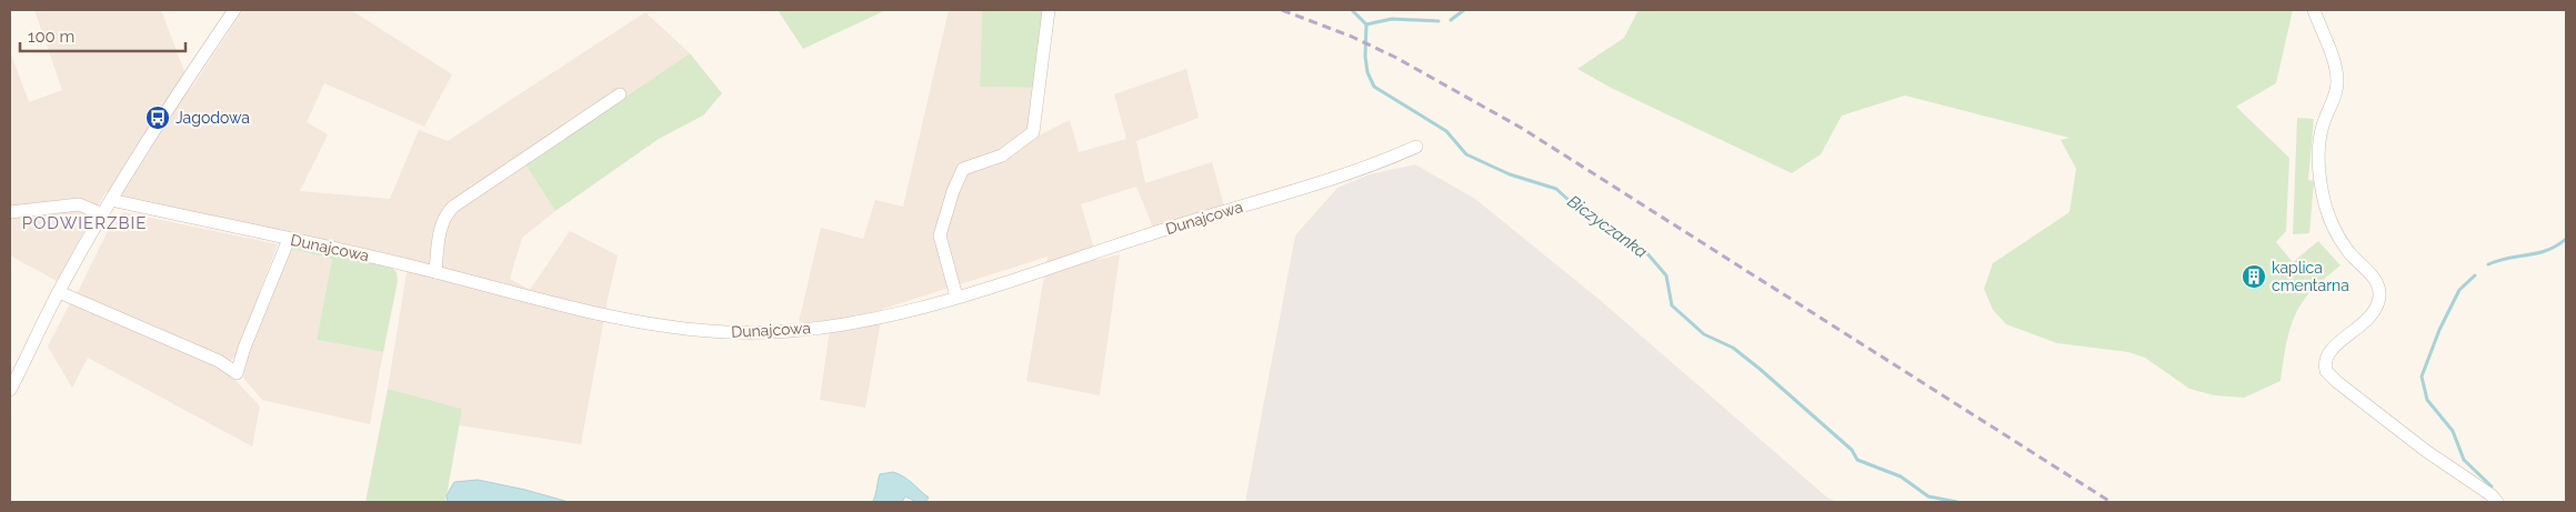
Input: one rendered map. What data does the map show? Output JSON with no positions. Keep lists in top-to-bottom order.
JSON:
{
  "streets": {
    "street": ["Dunajcowa"]
  },
  "districts": ["PODWIERZBIE"],
  "water": ["Biczyczanka"],
  "places": {
    "bus stop": ["Jagodowa"],
    "building": ["kaplica cmentarna"]
  },
  "scale_bar": "100 m"
}
